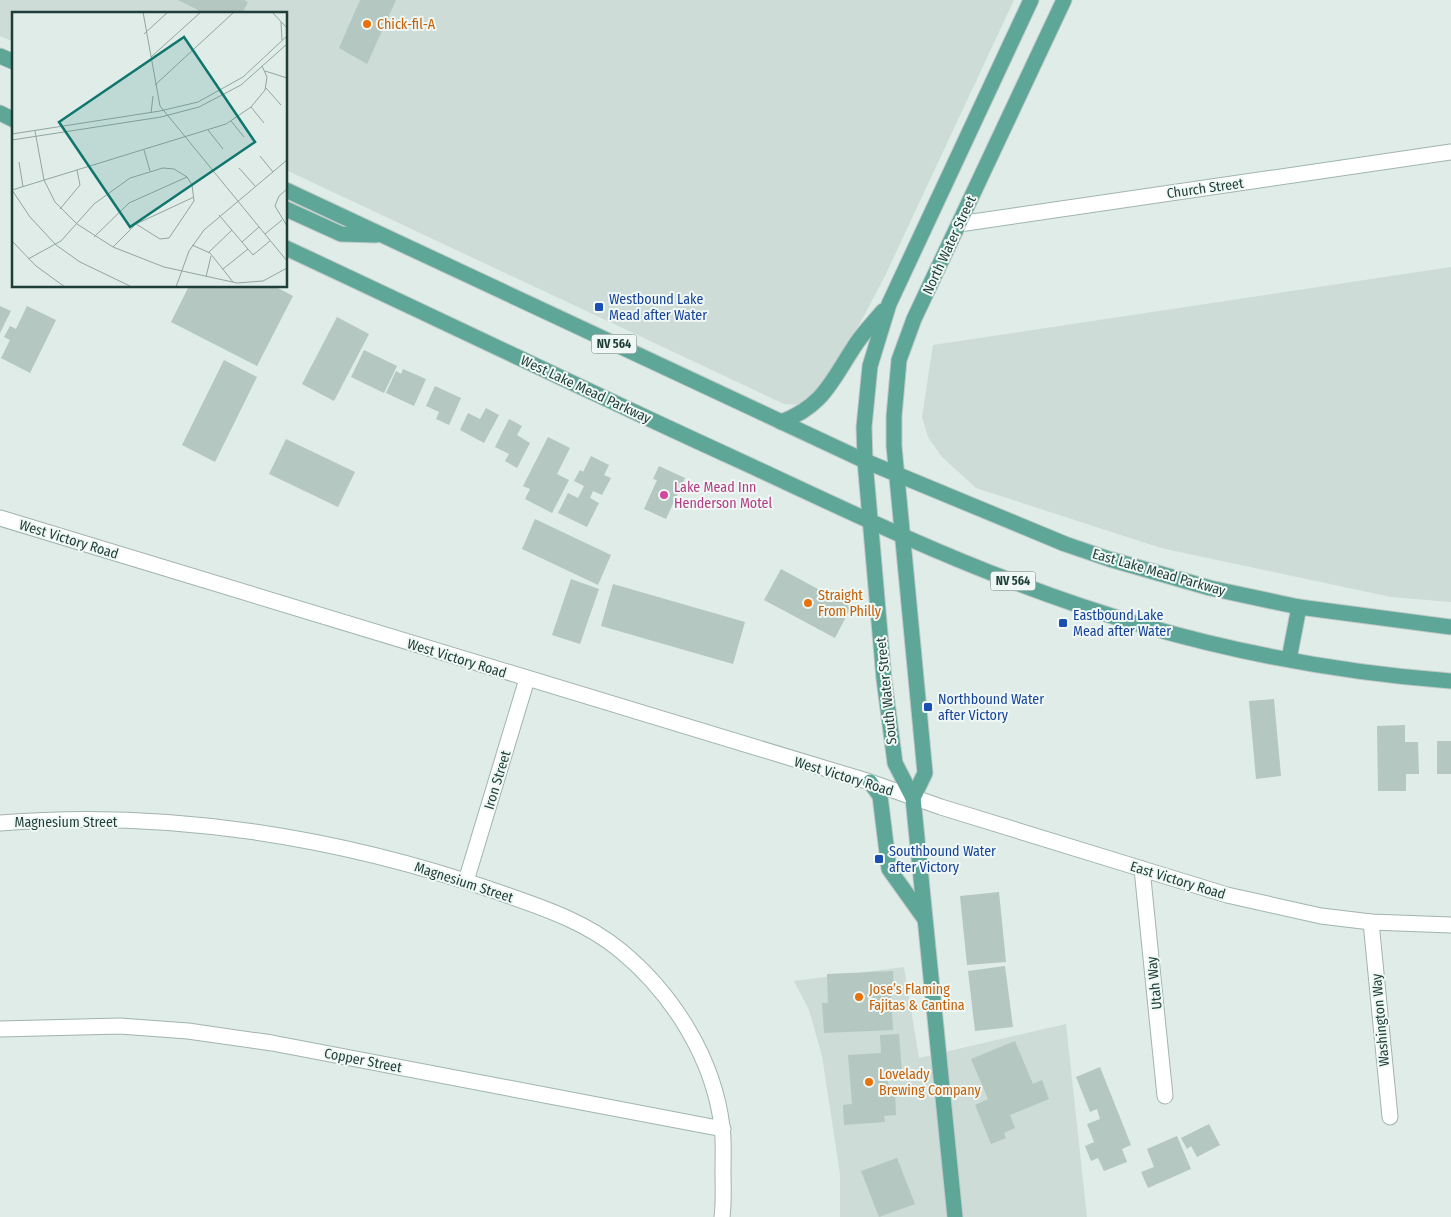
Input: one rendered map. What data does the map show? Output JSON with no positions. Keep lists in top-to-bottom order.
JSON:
{
  "streets": {
    "main road": [
      "North Water Street",
      "NV 564",
      "West Lake Mead Parkway",
      "East Lake Mead Parkway",
      "South Water Street"
    ],
    "street": [
      "Church Street",
      "West Victory Road",
      "Iron Street",
      "Magnesium Street",
      "East Victory Road",
      "Utah Way",
      "Washington Way",
      "Copper Street"
    ]
  },
  "crossings": [
    ["Church Street", "North Water Street"],
    ["North Water Street", "NV 564"],
    ["North Water Street", "West Lake Mead Parkway"],
    ["North Water Street", "East Lake Mead Parkway"],
    ["NV 564", "West Lake Mead Parkway"],
    ["NV 564", "East Lake Mead Parkway"],
    ["NV 564", "South Water Street"],
    ["West Lake Mead Parkway", "South Water Street"],
    ["West Victory Road", "South Water Street"],
    ["West Victory Road", "Iron Street"],
    ["West Victory Road", "East Victory Road"],
    ["East Lake Mead Parkway", "South Water Street"],
    ["South Water Street", "East Victory Road"],
    ["Iron Street", "Magnesium Street"],
    ["Magnesium Street", "Copper Street"],
    ["East Victory Road", "Utah Way"],
    ["East Victory Road", "Washington Way"]
  ],
  "places": {
    "other": [
      "Chick-fil-A",
      "Lake Mead Inn Henderson Motel",
      "Straight From Philly",
      "Jose’s Flaming Fajitas & Cantina",
      "Lovelady Brewing Company"
    ],
    "transit": [
      "Westbound Lake Mead after Water",
      "Eastbound Lake Mead after Water",
      "Northbound Water after Victory",
      "Southbound Water after Victory"
    ]
  }
}
